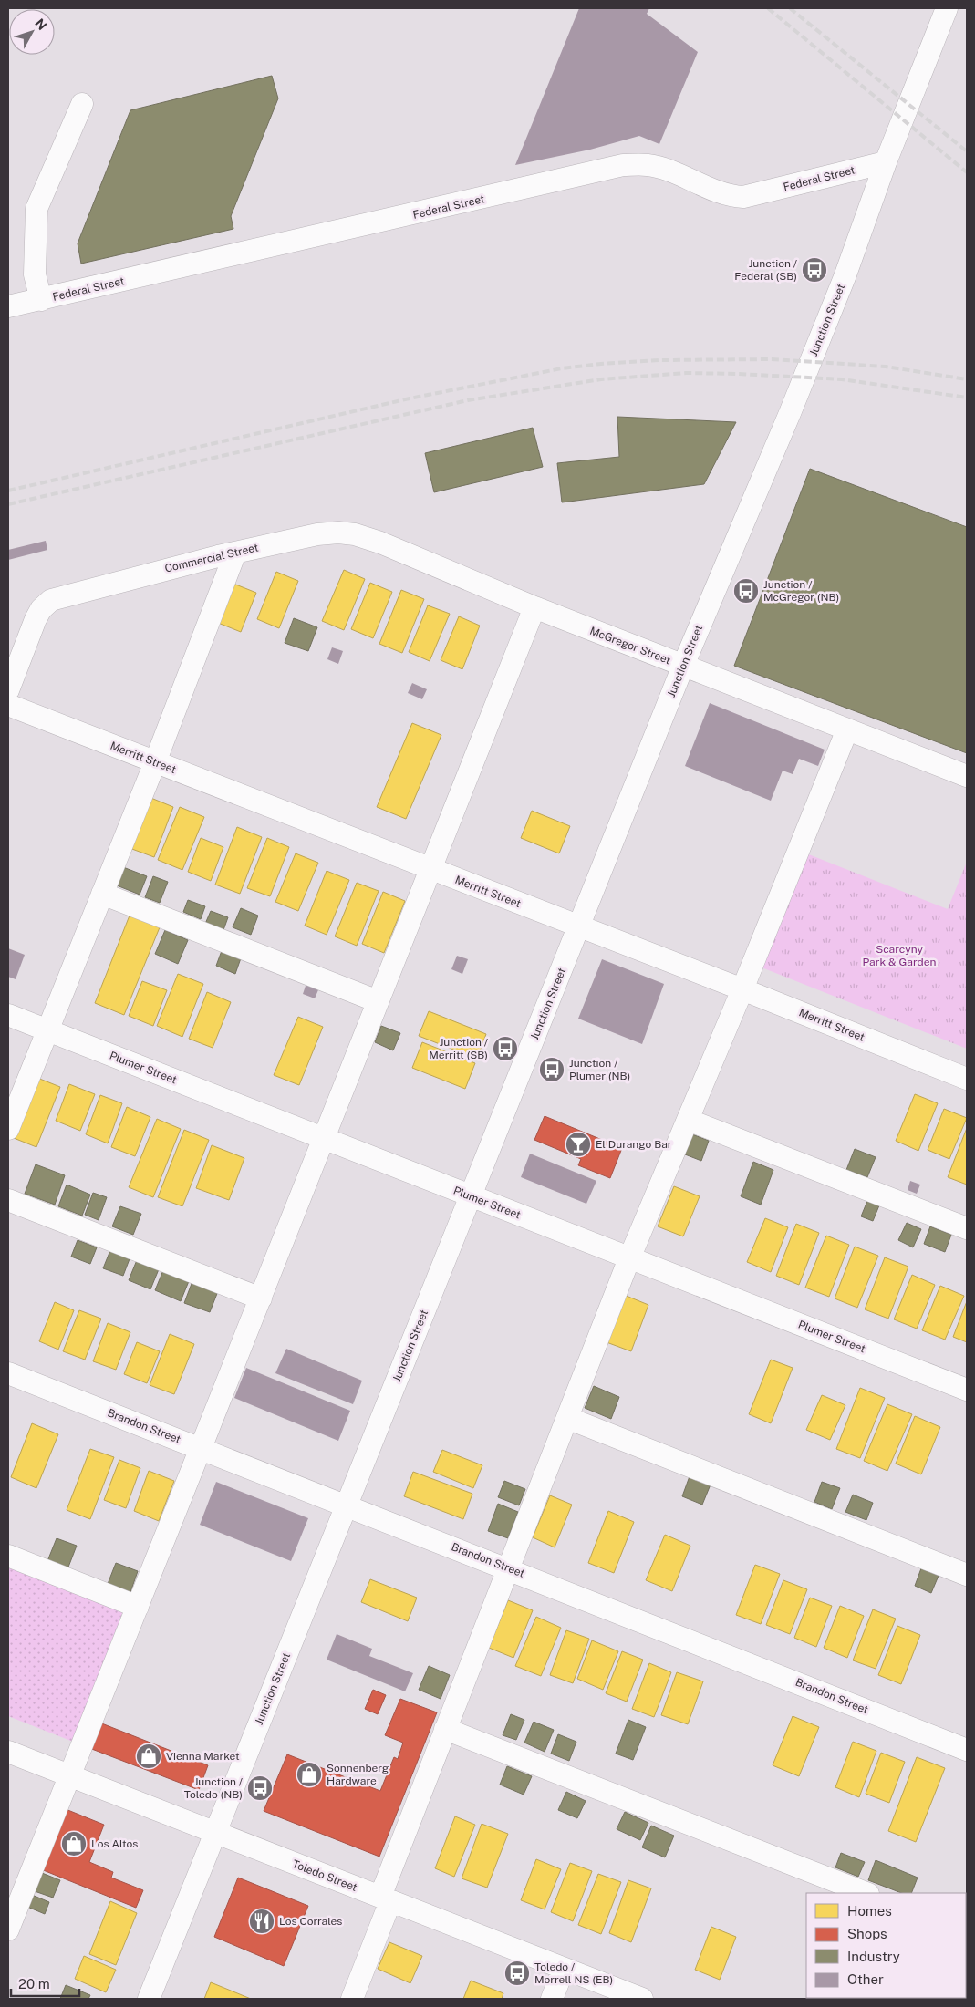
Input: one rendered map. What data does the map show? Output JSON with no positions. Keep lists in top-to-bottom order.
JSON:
{
  "streets": {
    "street": [
      "Federal Street",
      "Junction Street",
      "Commercial Street",
      "McGregor Street",
      "Merritt Street",
      "Plumer Street",
      "Brandon Street",
      "Toledo Street"
    ]
  },
  "crossings": [
    ["Federal Street", "Junction Street"],
    ["Junction Street", "McGregor Street"],
    ["Junction Street", "Merritt Street"],
    ["Junction Street", "Plumer Street"],
    ["Junction Street", "Brandon Street"],
    ["Junction Street", "Toledo Street"],
    ["Commercial Street", "McGregor Street"]
  ],
  "parks": ["Scarcyny Park & Garden"],
  "places": {
    "bus stop": [
      "Junction / Federal (SB)",
      "Junction / McGregor (NB)",
      "Junction / Merritt (SB)",
      "Junction / Plumer (NB)",
      "Junction / Toledo (NB)",
      "Toledo / Morrell NS (EB)"
    ],
    "bar": ["El Durango Bar"],
    "shop": ["Vienna Market", "Sonnenberg Hardware", "Los Altos"],
    "restaurant": ["Los Corrales"]
  },
  "legend": [
    "Homes",
    "Shops",
    "Industry",
    "Other"
  ],
  "scale_bar": "20 m",
  "north": "top right"
}
